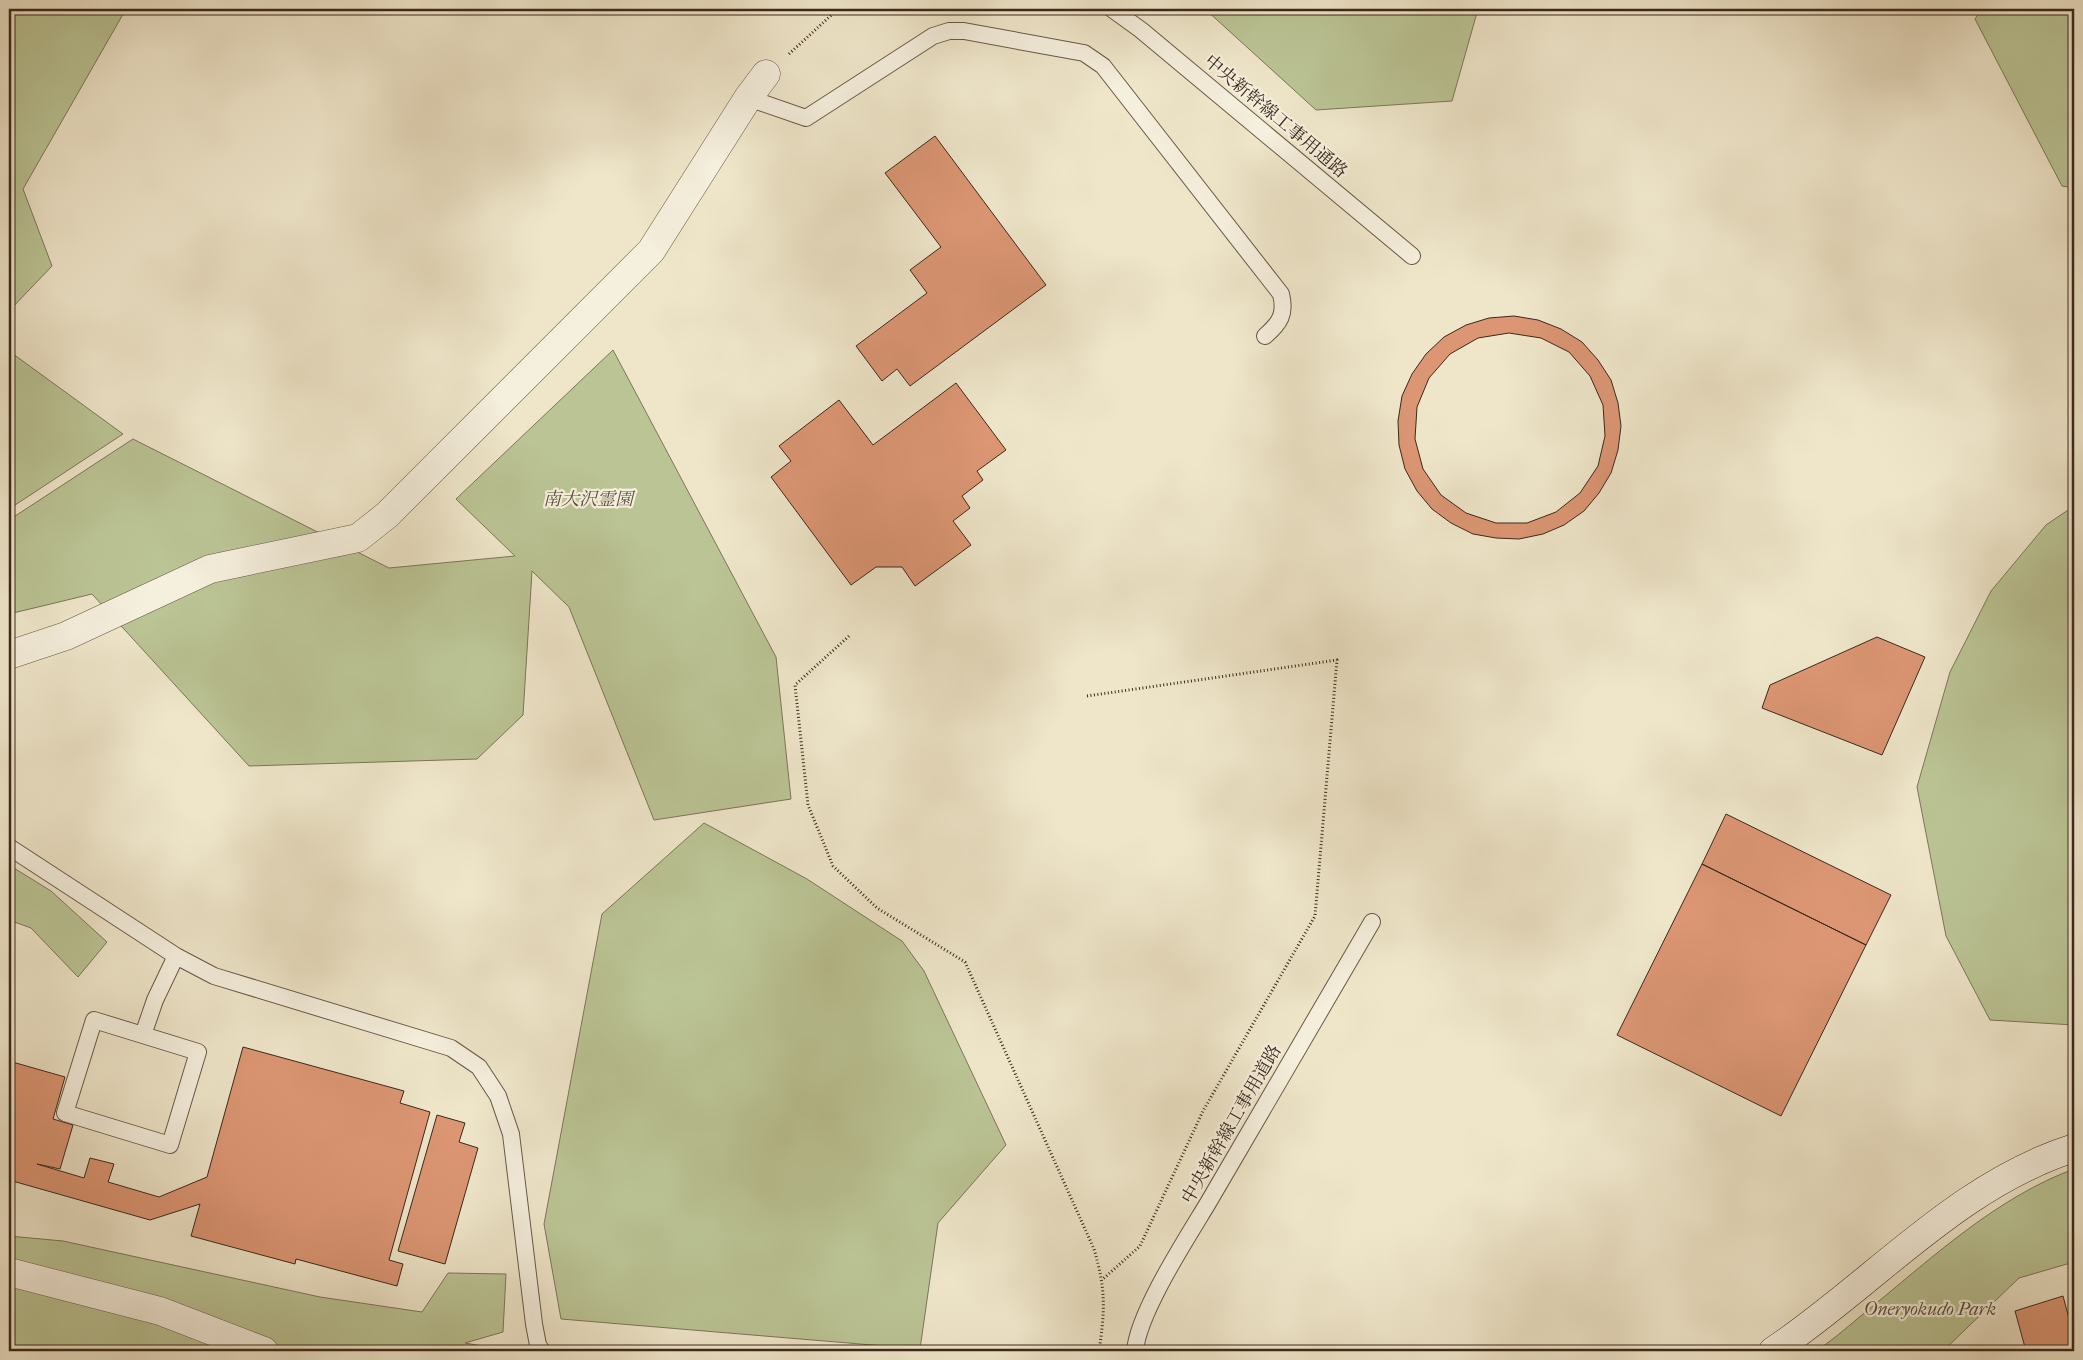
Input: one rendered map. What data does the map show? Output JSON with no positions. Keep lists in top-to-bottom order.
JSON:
{
  "streets": {
    "lane": ["中央新幹線工事用通路", "中央新幹線工事用道路"]
  },
  "parks": ["南大沢霊園", "Oneryokudo Park"]
}
